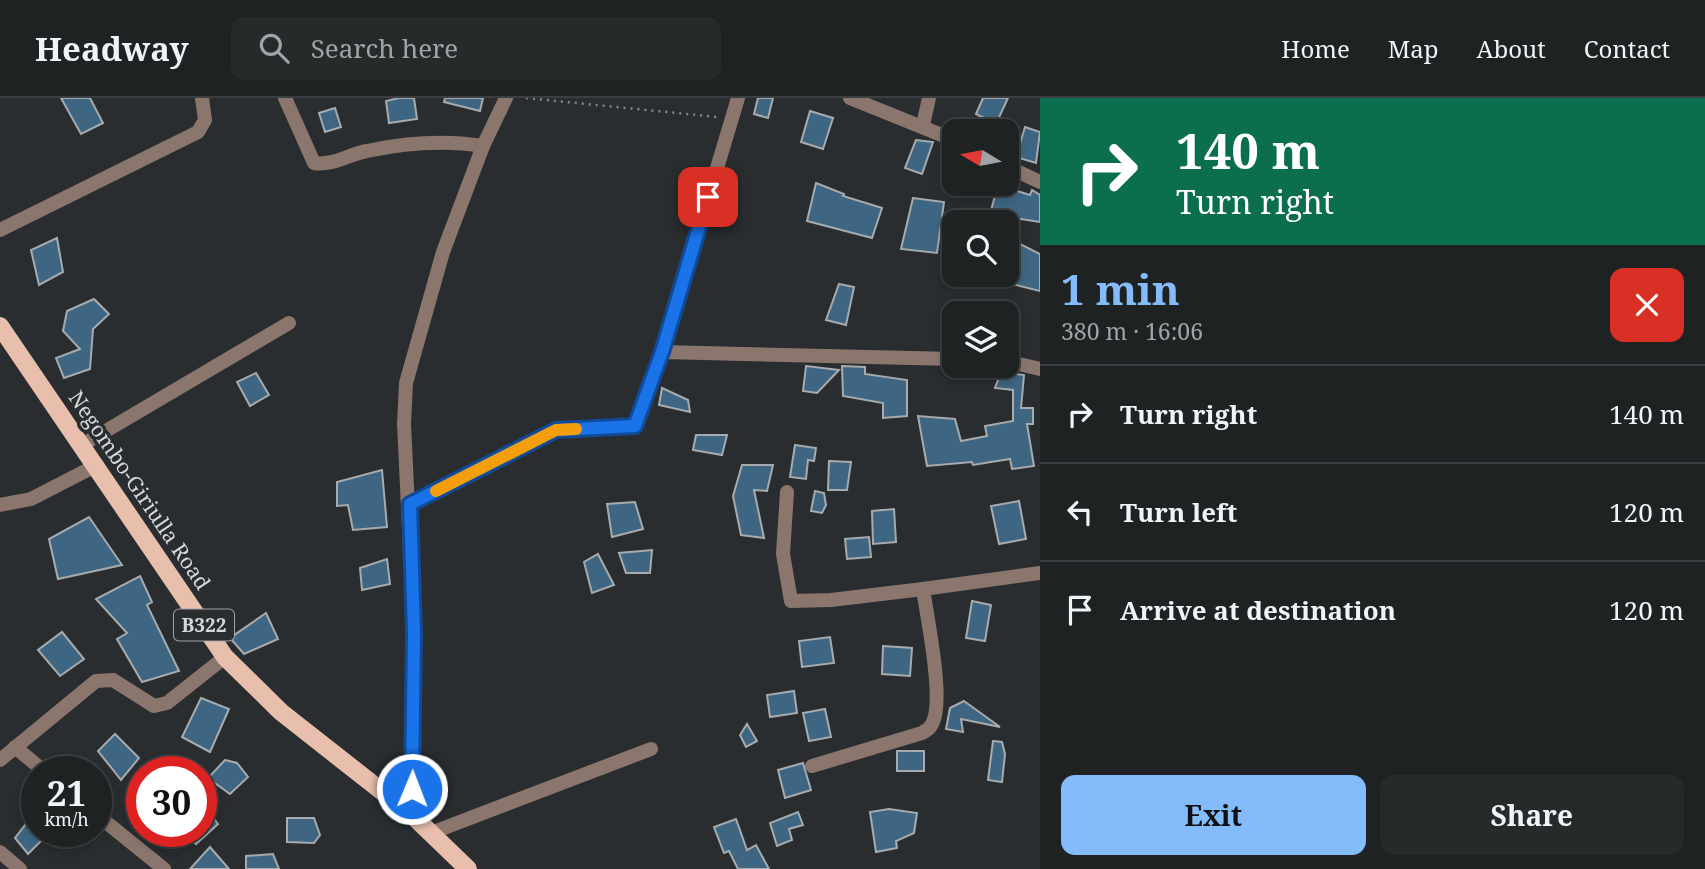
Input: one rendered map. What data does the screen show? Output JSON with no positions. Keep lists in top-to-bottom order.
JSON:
{
  "streets": {
    "main road": ["Negombo-Giriulla Road", "B322"]
  },
  "north": "left",
  "page": {
    "header": "Headway",
    "search": "Search here",
    "nav": [
      "Home",
      "Map",
      "About",
      "Contact"
    ],
    "turn": ["140 m", "Turn right"],
    "heading": ["1 min", "380 m · 16:06"],
    "list": [
      {
        "name": "Turn right",
        "value": "140 m"
      },
      {
        "name": "Turn left",
        "value": "120 m"
      },
      {
        "name": "Arrive at destination",
        "value": "120 m"
      }
    ],
    "speed": "21 km/h",
    "limit": "30",
    "buttons": ["Exit", "Share"]
  }
}
